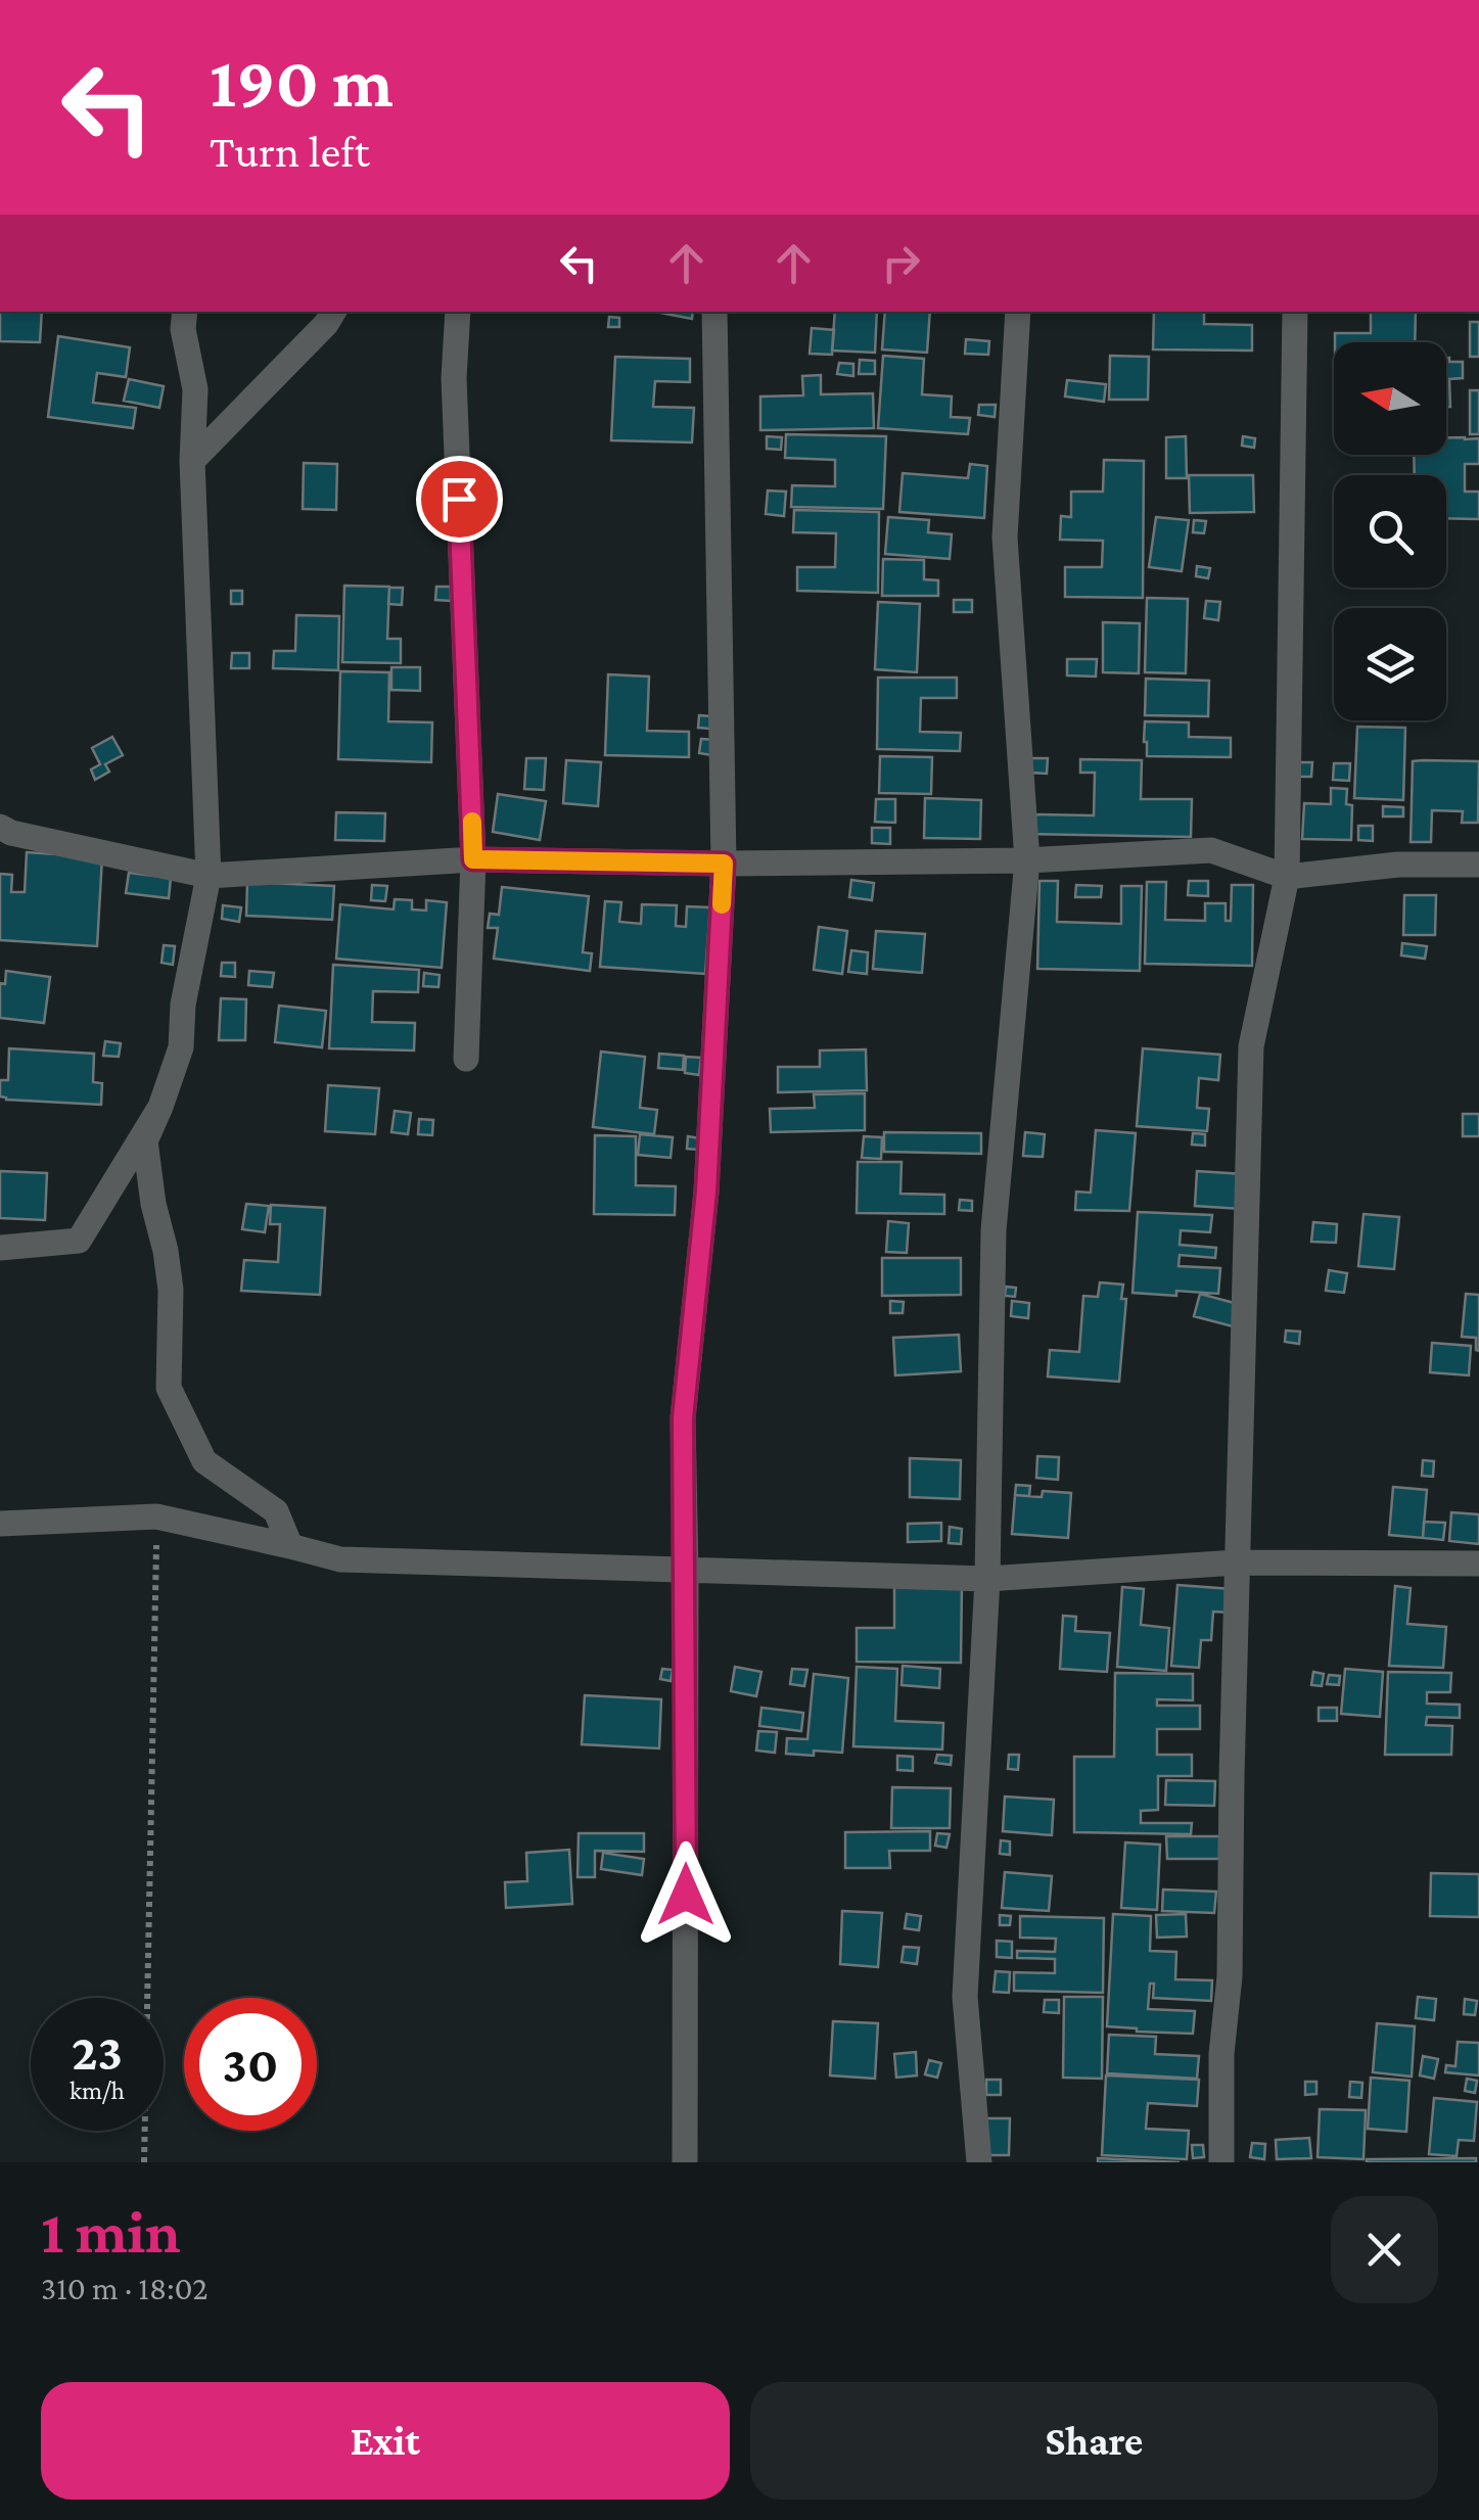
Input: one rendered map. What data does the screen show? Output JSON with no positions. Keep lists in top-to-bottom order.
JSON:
{
  "north": "left",
  "page": {
    "turn": ["190 m", "Turn left"],
    "speed": "23 km/h",
    "limit": "30",
    "heading": ["1 min", "310 m · 18:02"],
    "buttons": ["Exit", "Share"]
  }
}
